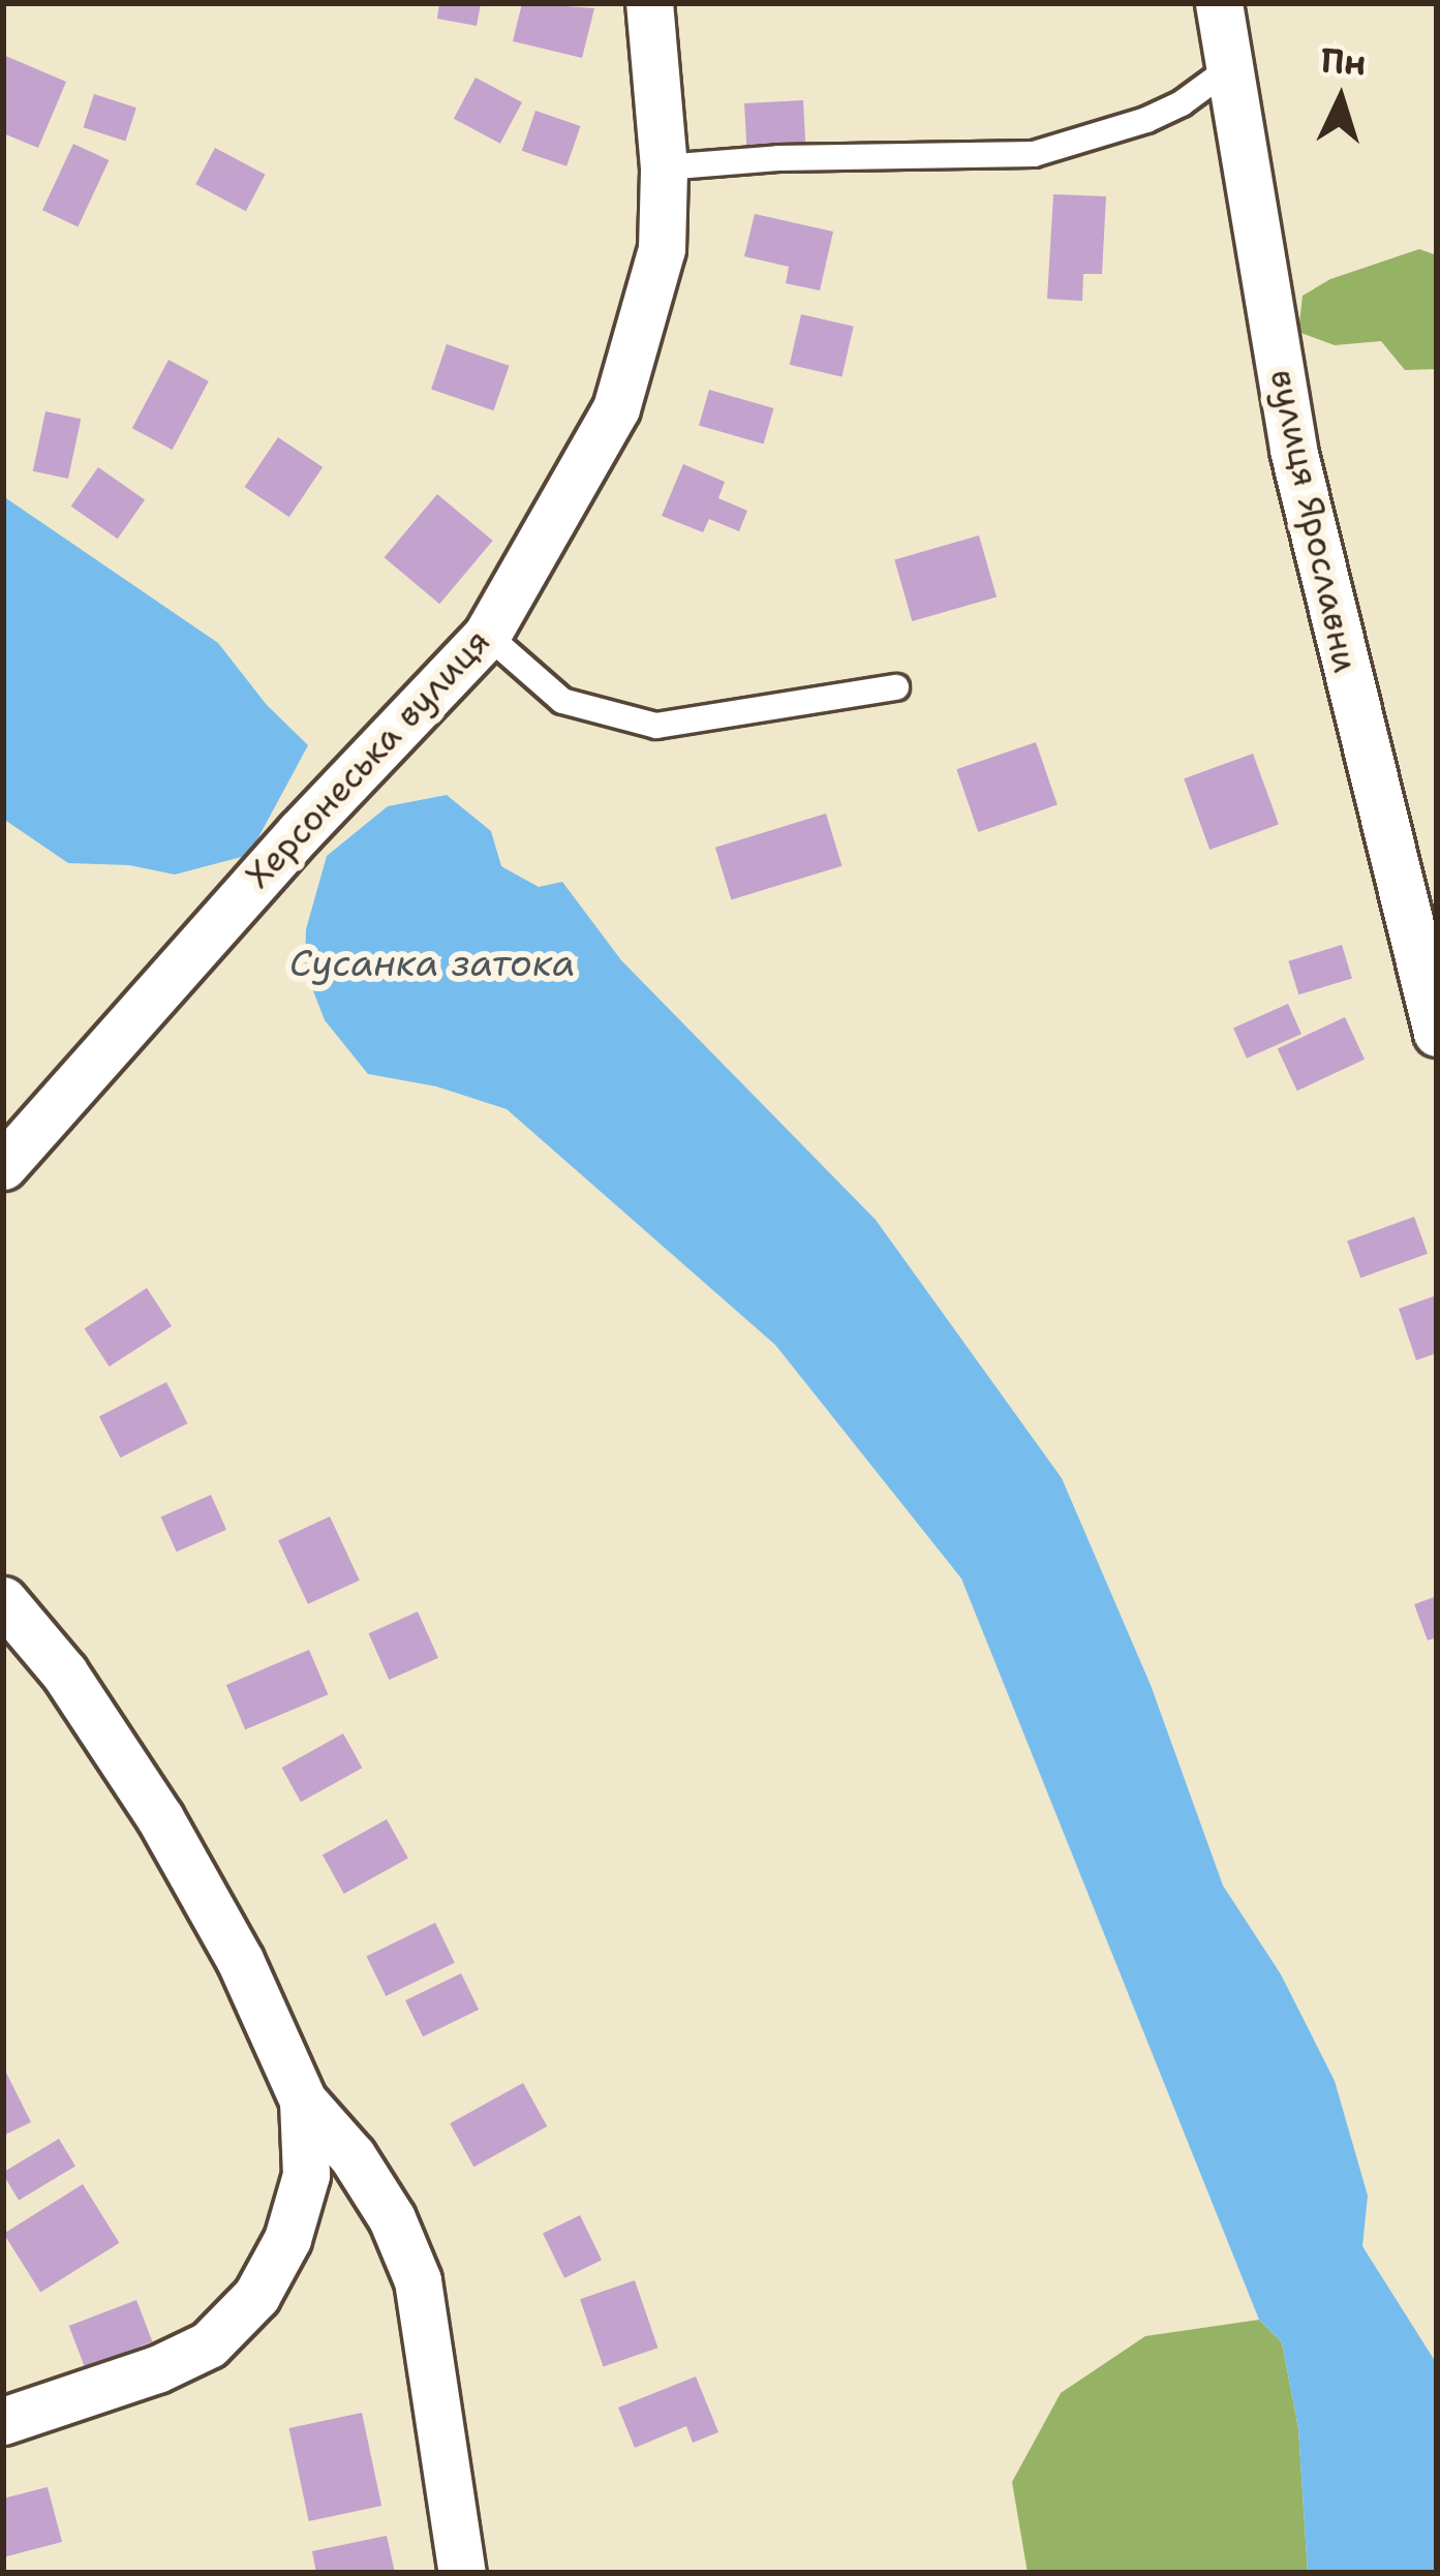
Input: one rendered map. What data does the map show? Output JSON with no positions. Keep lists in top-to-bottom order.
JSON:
{
  "streets": {
    "street": ["вулиця Ярославни", "Херсонеська вулиця"]
  },
  "water": ["Сусанка затока"],
  "north": "top"
}
